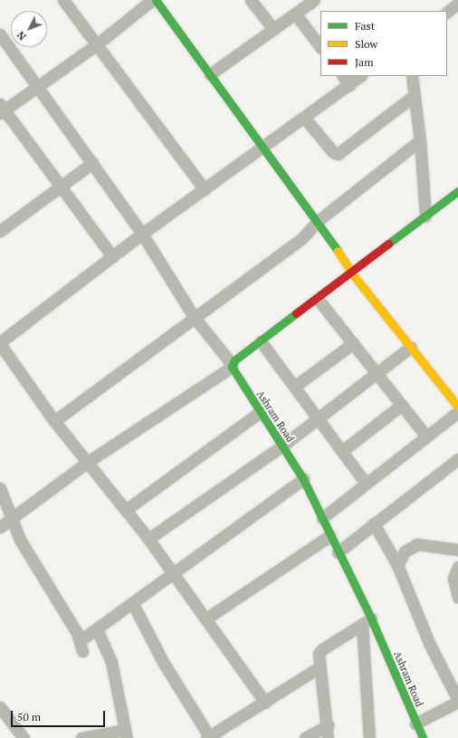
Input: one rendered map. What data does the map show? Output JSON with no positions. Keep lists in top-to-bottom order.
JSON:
{
  "streets": {
    "street": ["Ashram Road"]
  },
  "legend": ["Fast", "Slow", "Jam"],
  "scale_bar": "50 m",
  "north": "bottom left"
}
